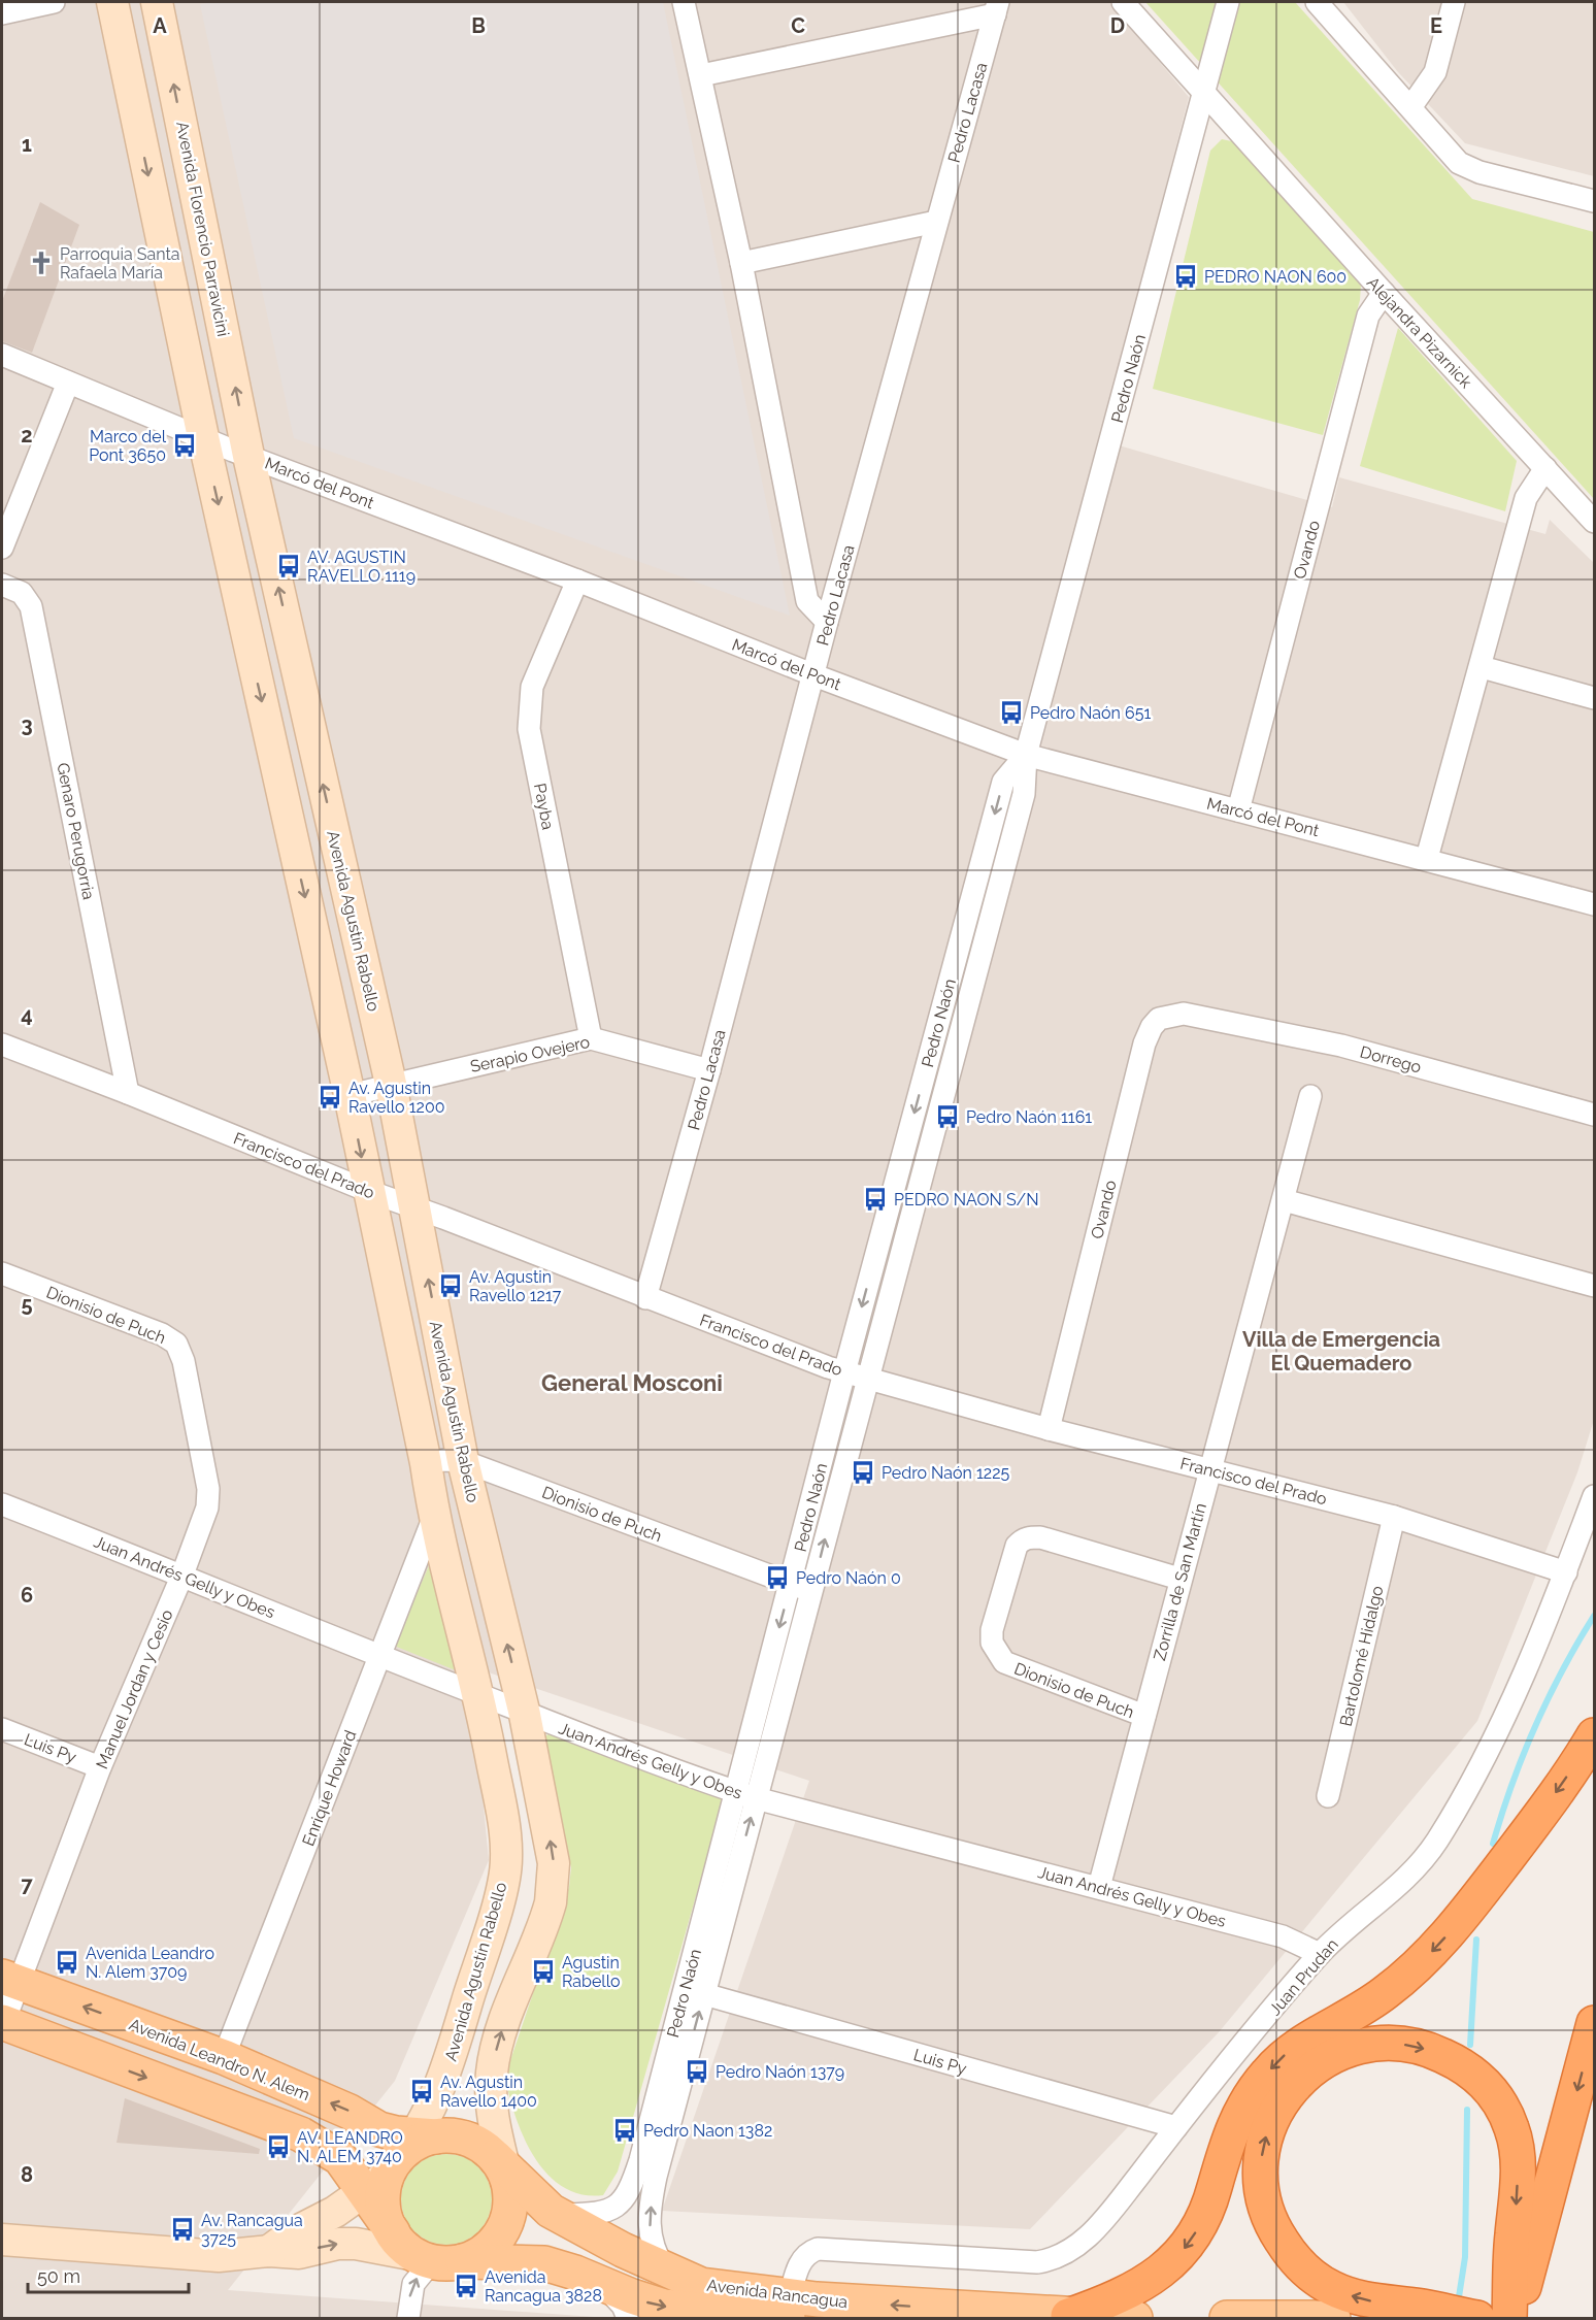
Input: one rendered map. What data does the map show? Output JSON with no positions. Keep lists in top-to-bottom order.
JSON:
{
  "streets": {
    "main road": [
      "Avenida Florencio Parravicini",
      "Avenida Agustín Rabello",
      "Avenida Leandro N. Alem",
      "Avenida Rancagua"
    ],
    "street": [
      "Pedro Lacasa",
      "Alejandra Pizarnick",
      "Pedro Naón",
      "Marcó del Pont",
      "Ovando",
      "Payba",
      "Genaro Perugorria",
      "Serapio Ovejero",
      "Dorrego",
      "Francisco del Prado",
      "Dionisio de Puch",
      "Juan Andrés Gelly y Obes",
      "Zorrilla de San Martín",
      "Bartolomé Hidalgo",
      "Manuel Jordan y Cesio",
      "Luis Py",
      "Enrique Howard",
      "Juan Prudan"
    ]
  },
  "crossings": [
    ["Pedro Lacasa", "Marcó del Pont"],
    ["Pedro Lacasa", "Serapio Ovejero"],
    ["Pedro Lacasa", "Francisco del Prado"],
    ["Avenida Florencio Parravicini", "Marcó del Pont"],
    ["Avenida Florencio Parravicini", "Avenida Agustín Rabello"],
    ["Alejandra Pizarnick", "Pedro Naón"],
    ["Alejandra Pizarnick", "Ovando"],
    ["Pedro Naón", "Marcó del Pont"],
    ["Pedro Naón", "Francisco del Prado"],
    ["Pedro Naón", "Dionisio de Puch"],
    ["Pedro Naón", "Juan Andrés Gelly y Obes"],
    ["Pedro Naón", "Luis Py"],
    ["Pedro Naón", "Avenida Rancagua"],
    ["Marcó del Pont", "Ovando"],
    ["Marcó del Pont", "Payba"],
    ["Marcó del Pont", "Avenida Agustín Rabello"],
    ["Ovando", "Dorrego"],
    ["Ovando", "Francisco del Prado"],
    ["Payba", "Serapio Ovejero"],
    ["Genaro Perugorria", "Francisco del Prado"],
    ["Avenida Agustín Rabello", "Serapio Ovejero"],
    ["Avenida Agustín Rabello", "Francisco del Prado"],
    ["Avenida Agustín Rabello", "Dionisio de Puch"],
    ["Avenida Agustín Rabello", "Juan Andrés Gelly y Obes"],
    ["Avenida Agustín Rabello", "Enrique Howard"],
    ["Avenida Agustín Rabello", "Avenida Leandro N. Alem"],
    ["Avenida Agustín Rabello", "Avenida Rancagua"],
    ["Francisco del Prado", "Zorrilla de San Martín"],
    ["Francisco del Prado", "Bartolomé Hidalgo"],
    ["Francisco del Prado", "Juan Prudan"],
    ["Dionisio de Puch", "Zorrilla de San Martín"],
    ["Dionisio de Puch", "Manuel Jordan y Cesio"],
    ["Juan Andrés Gelly y Obes", "Zorrilla de San Martín"],
    ["Juan Andrés Gelly y Obes", "Manuel Jordan y Cesio"],
    ["Juan Andrés Gelly y Obes", "Enrique Howard"],
    ["Juan Andrés Gelly y Obes", "Juan Prudan"],
    ["Manuel Jordan y Cesio", "Luis Py"],
    ["Manuel Jordan y Cesio", "Avenida Leandro N. Alem"],
    ["Luis Py", "Juan Prudan"],
    ["Enrique Howard", "Avenida Leandro N. Alem"],
    ["Juan Prudan", "Avenida Rancagua"],
    ["Avenida Leandro N. Alem", "Avenida Rancagua"]
  ],
  "districts": ["Villa de Emergencia El Quemadero", "General Mosconi"],
  "places": {
    "church": ["Parroquia Santa Rafaela María"],
    "bus stop": [
      "PEDRO NAON 600",
      "Marco del Pont 3650",
      "AV. AGUSTIN RAVELLO 1119",
      "Pedro Naón 651",
      "Av. Agustin Ravello 1200",
      "Pedro Naón 1161",
      "PEDRO NAON S/N",
      "Av. Agustin Ravello 1217",
      "Pedro Naón 1225",
      "Pedro Naón 0",
      "Avenida Leandro N. Alem 3709",
      "Agustin Rabello",
      "Pedro Naón 1379",
      "Av. Agustin Ravello 1400",
      "Pedro Naon 1382",
      "AV. LEANDRO N. ALEM 3740",
      "Av. Rancagua 3725",
      "Avenida Rancagua 3828"
    ]
  },
  "scale_bar": "50 m",
  "grid": {
    "columns": [
      "A",
      "B",
      "C",
      "D",
      "E"
    ],
    "rows": [
      "1",
      "2",
      "3",
      "4",
      "5",
      "6",
      "7",
      "8"
    ]
  }
}
